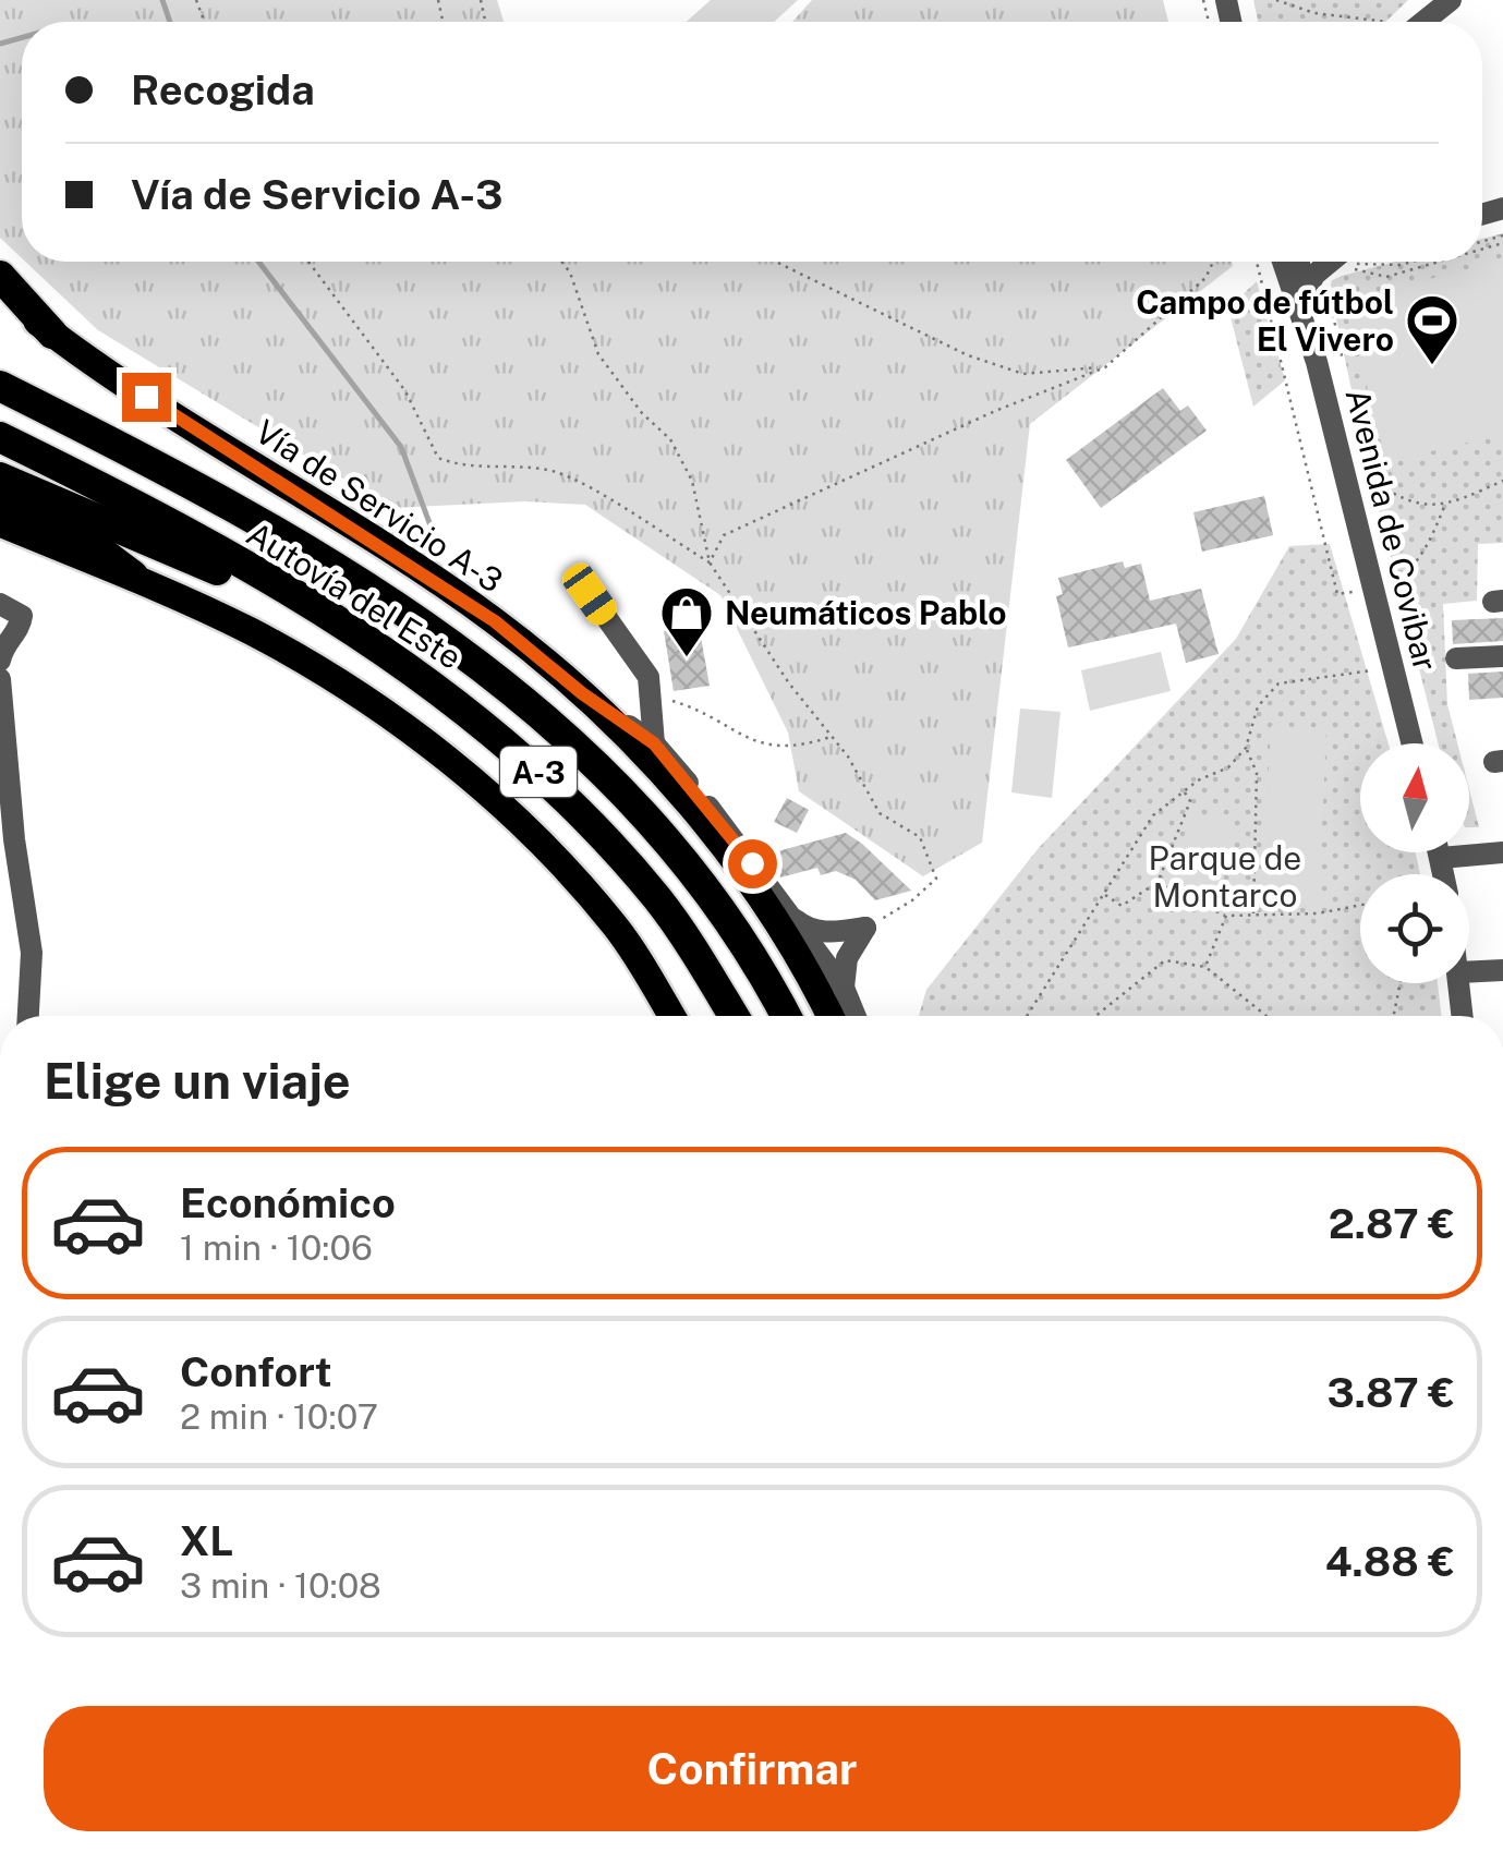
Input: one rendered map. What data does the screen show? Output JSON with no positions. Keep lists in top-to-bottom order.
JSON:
{
  "streets": {
    "highway": ["Autovía del Este", "A-3"],
    "main road": ["Vía de Servicio A-3"],
    "street": ["Avenida de Covibar"]
  },
  "parks": ["Parque de Montarco"],
  "places": {
    "sports": ["Campo de fútbol El Vivero"],
    "shop": ["Neumáticos Pablo"]
  },
  "north": "top",
  "page": {
    "banner": ["Recogida", "Vía de Servicio A-3"],
    "heading": "Elige un viaje",
    "list": [
      {
        "name": "Económico",
        "note": "1 min · 10:06",
        "value": "2.87 €"
      },
      {
        "name": "Confort",
        "note": "2 min · 10:07",
        "value": "3.87 €"
      },
      {
        "name": "XL",
        "note": "3 min · 10:08",
        "value": "4.88 €"
      }
    ],
    "buttons": "Confirmar"
  }
}
